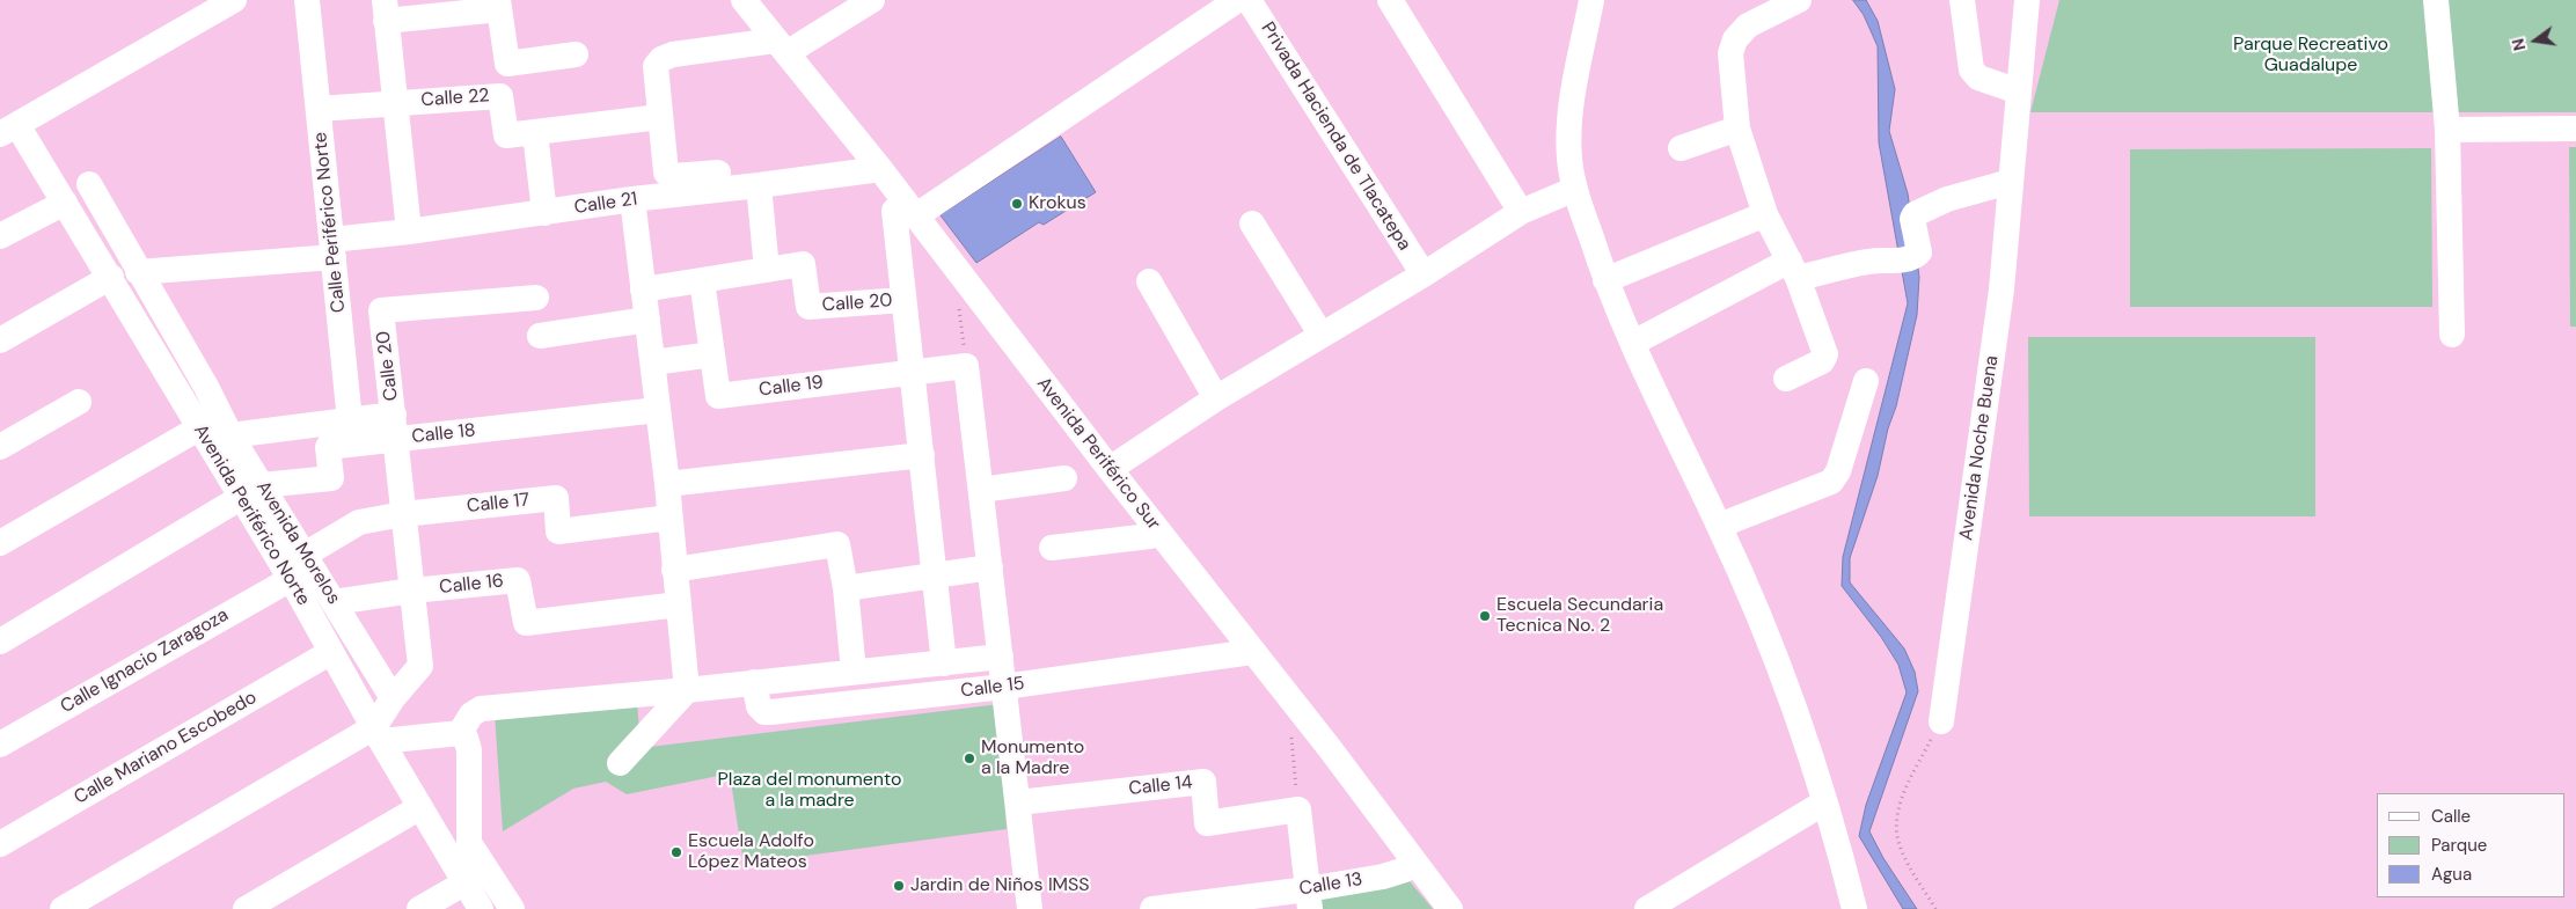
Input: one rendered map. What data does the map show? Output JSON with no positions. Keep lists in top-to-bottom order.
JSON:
{
  "streets": {
    "street": [
      "Calle 22",
      "Privada Hacienda de Tlacatepa",
      "Calle 21",
      "Calle Periférico Norte",
      "Calle 20",
      "Calle 19",
      "Calle 18",
      "Avenida Noche Buena",
      "Avenida Periférico Sur",
      "Calle 17",
      "Avenida Periférico Norte",
      "Avenida Morelos",
      "Calle 16",
      "Calle Ignacio Zaragoza",
      "Calle 15",
      "Calle Mariano Escobedo",
      "Calle 14",
      "Calle 13"
    ]
  },
  "crossings": [
    ["Calle 22", "Calle Periférico Norte"],
    ["Calle 21", "Calle Periférico Norte"],
    ["Calle 21", "Avenida Periférico Sur"],
    ["Calle 21", "Avenida Morelos"],
    ["Calle Periférico Norte", "Calle 18"],
    ["Calle 20", "Calle 18"],
    ["Calle 18", "Avenida Periférico Norte"],
    ["Calle 18", "Avenida Morelos"],
    ["Avenida Periférico Sur", "Calle 15"],
    ["Calle 17", "Avenida Morelos"],
    ["Avenida Periférico Norte", "Avenida Morelos"],
    ["Avenida Periférico Norte", "Calle Ignacio Zaragoza"],
    ["Avenida Periférico Norte", "Calle Mariano Escobedo"],
    ["Avenida Morelos", "Calle 16"]
  ],
  "parks": ["Parque Recreativo Guadalupe", "Plaza del monumento a la madre"],
  "places": [
    "Krokus",
    "Escuela Secundaria Tecnica No. 2",
    "Monumento a la Madre",
    "Escuela Adolfo López Mateos",
    "Jardin de Niños IMSS"
  ],
  "legend": ["Calle", "Parque", "Agua"],
  "north": "left"
}
